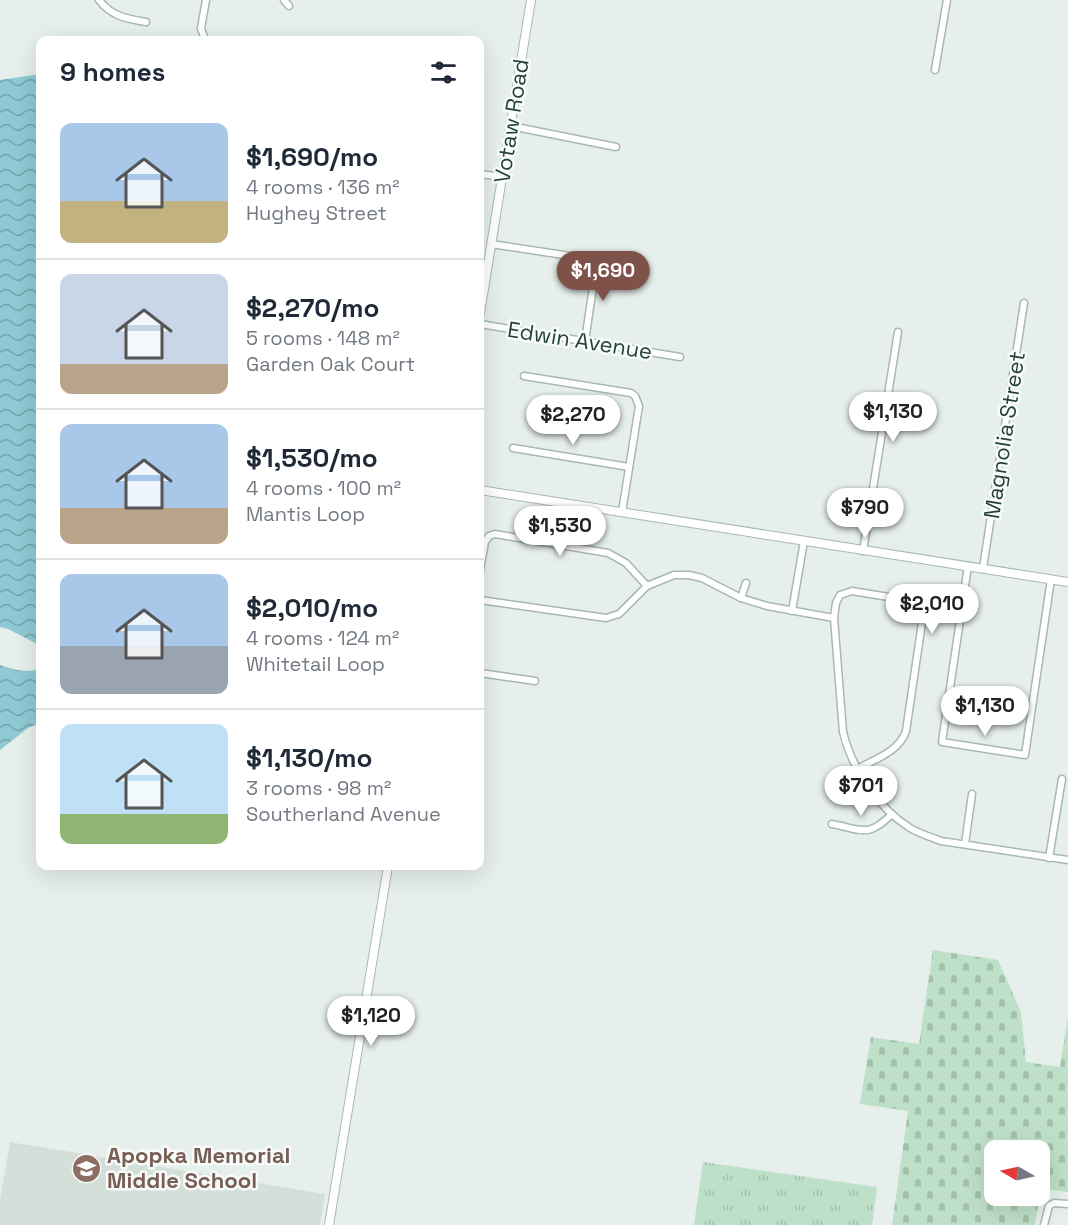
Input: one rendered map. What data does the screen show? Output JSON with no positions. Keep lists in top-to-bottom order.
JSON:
{
  "streets": {
    "street": ["Votaw Road", "Edwin Avenue", "Magnolia Street"]
  },
  "places": {
    "school or university": ["Apopka Memorial Middle School"]
  },
  "north": "left",
  "page": {
    "heading": "9 homes",
    "list": [
      {
        "name": "$1,690/mo",
        "note": "4 rooms · 136 m² · Hughey Street"
      },
      {
        "name": "$2,270/mo",
        "note": "5 rooms · 148 m² · Garden Oak Court"
      },
      {
        "name": "$1,530/mo",
        "note": "4 rooms · 100 m² · Mantis Loop"
      },
      {
        "name": "$2,010/mo",
        "note": "4 rooms · 124 m² · Whitetail Loop"
      },
      {
        "name": "$1,130/mo",
        "note": "3 rooms · 98 m² · Southerland Avenue"
      }
    ],
    "price": [
      "$1,690",
      "$1,130",
      "$2,270",
      "$790",
      "$1,530",
      "$2,010",
      "$1,130",
      "$701",
      "$1,120"
    ]
  }
}
